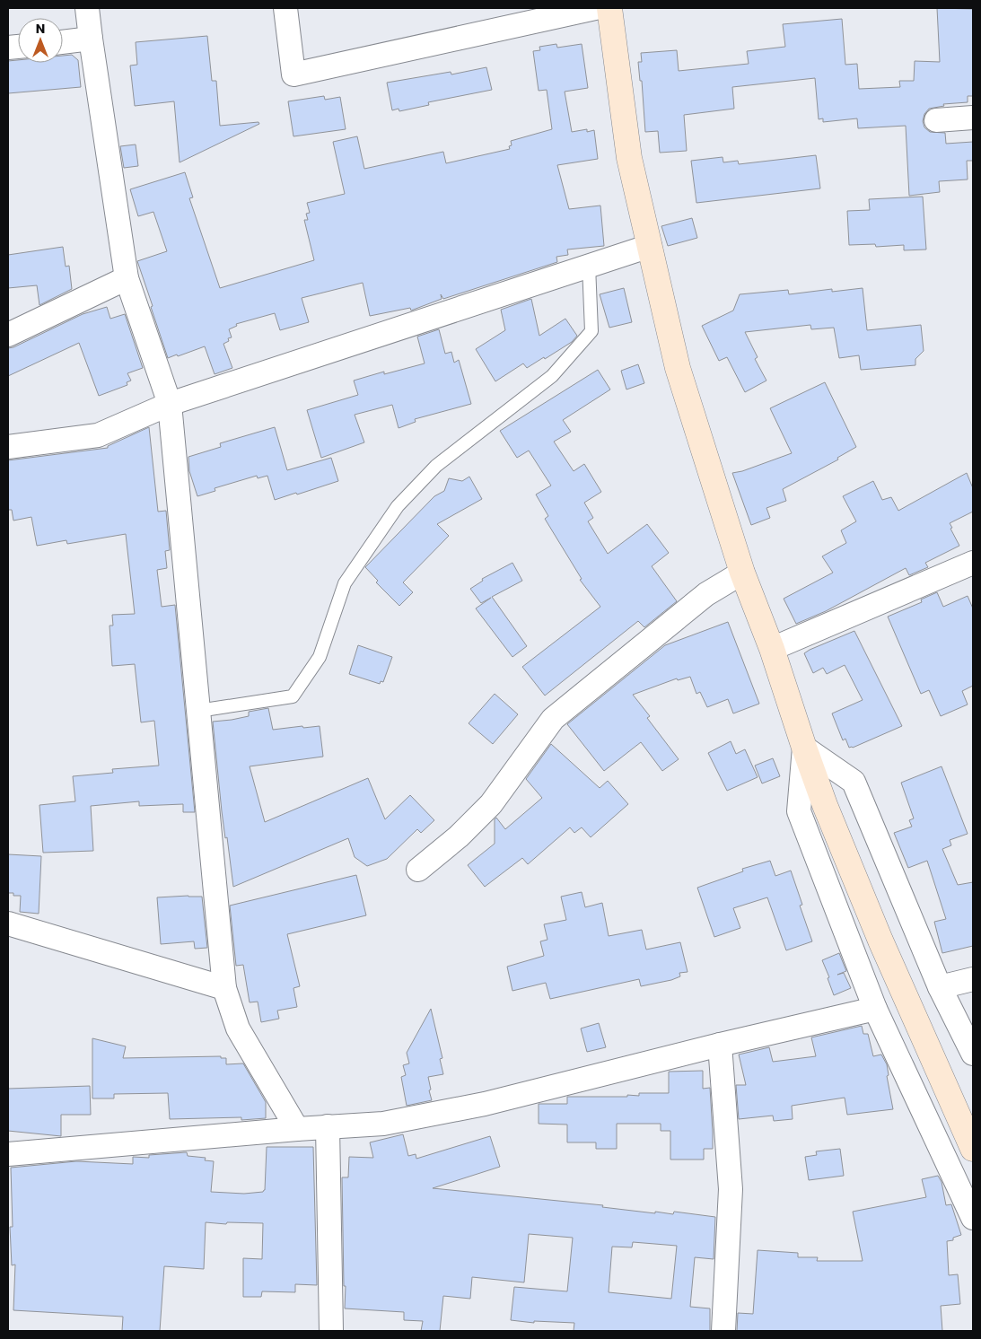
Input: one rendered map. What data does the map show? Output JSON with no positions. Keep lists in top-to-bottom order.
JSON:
{
  "north": "top"
}
